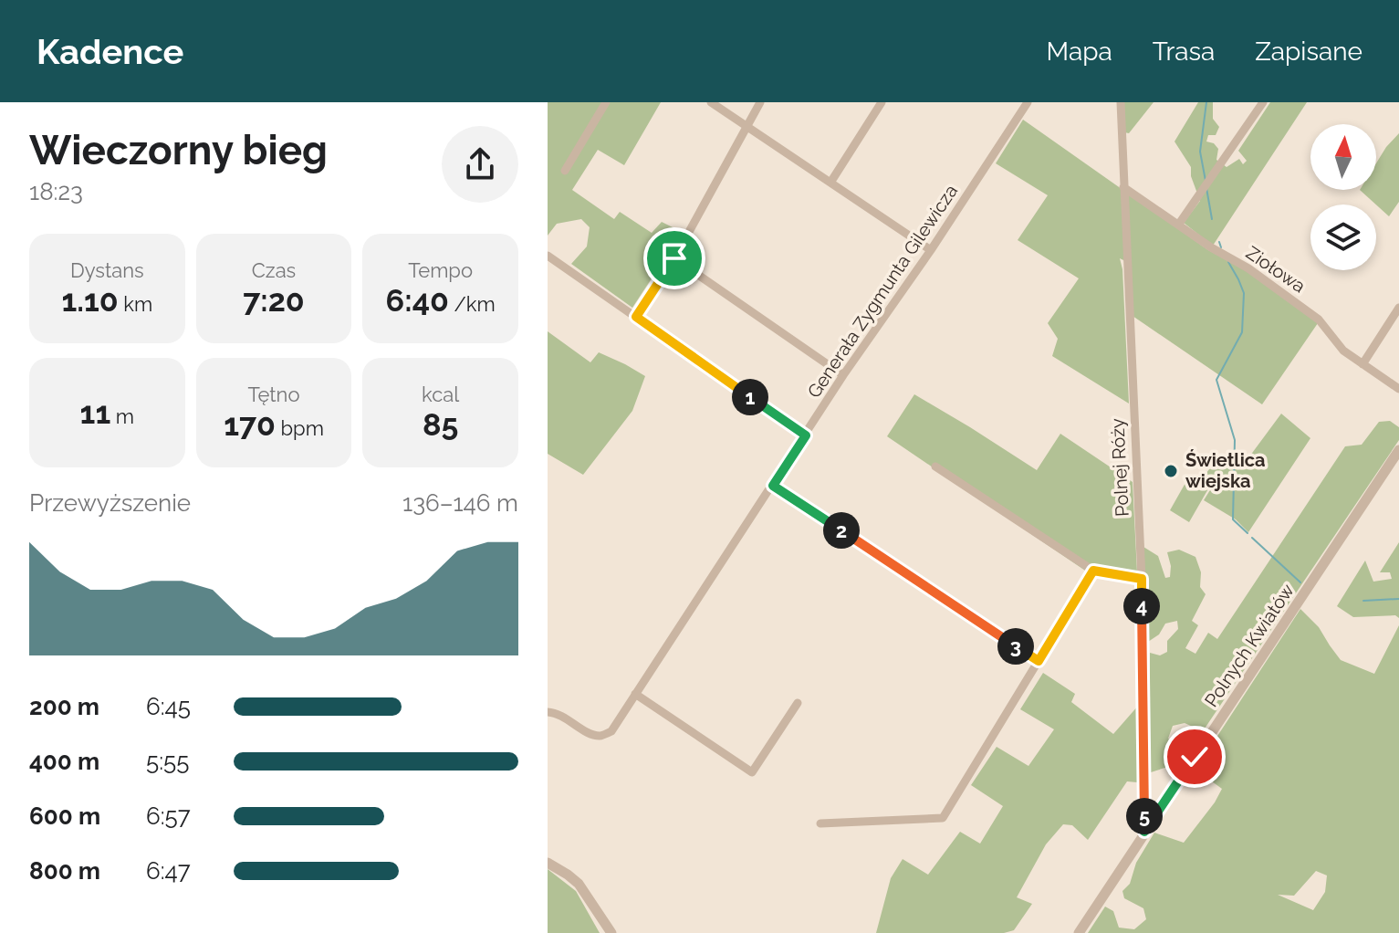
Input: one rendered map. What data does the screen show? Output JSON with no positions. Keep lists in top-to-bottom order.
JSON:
{
  "streets": {
    "street": [
      "Ziołowa",
      "Generała Zygmunta Gilewicza",
      "Polnej Róży",
      "Polnych Kwiatów"
    ]
  },
  "crossings": [
    ["Ziołowa", "Polnej Róży"],
    ["Polnej Róży", "Polnych Kwiatów"]
  ],
  "places": ["Świetlica wiejska"],
  "north": "top",
  "page": {
    "header": "Kadence",
    "nav": ["Mapa", "Trasa", "Zapisane"],
    "heading": ["Wieczorny bieg", "18:23"],
    "stats": [
      ["Dystans", "1.10 km"],
      ["Czas", "7:20"],
      ["Tempo", "6:40 /km"],
      ["11 m"],
      ["Tętno", "170 bpm"],
      ["kcal", "85"]
    ],
    "pins": [
      "1",
      "2",
      "4",
      "3",
      "5"
    ],
    "chart": ["Przewyższenie", "136–146 m"],
    "list": [
      {
        "name": "200 m",
        "note": "6:45"
      },
      {
        "name": "400 m",
        "note": "5:55"
      },
      {
        "name": "600 m",
        "note": "6:57"
      },
      {
        "name": "800 m",
        "note": "6:47"
      }
    ]
  }
}
